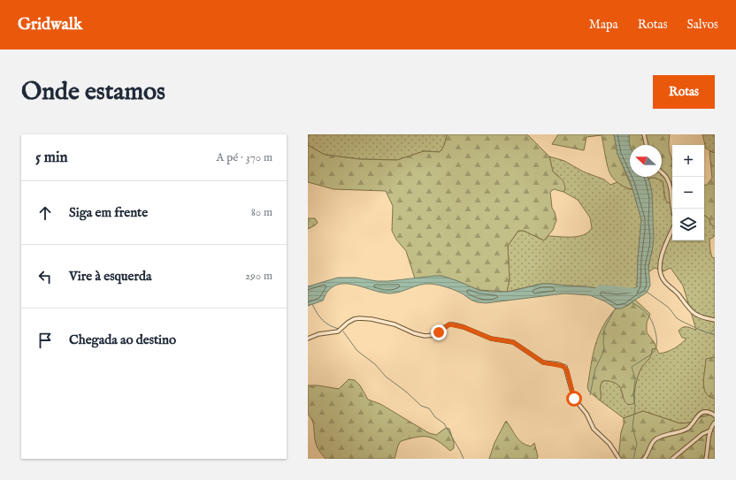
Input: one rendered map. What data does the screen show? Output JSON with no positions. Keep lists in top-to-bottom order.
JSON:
{
  "north": "left",
  "page": {
    "header": "Gridwalk",
    "nav": ["Mapa", "Rotas", "Salvos"],
    "buttons": "Rotas",
    "title": "Onde estamos",
    "heading": ["5 min", "A pé · 370 m"],
    "map_buttons": ["+", "−"],
    "list": [
      ["Siga em frente", "80 m"],
      ["Vire à esquerda", "290 m"],
      "Chegada ao destino"
    ]
  }
}
